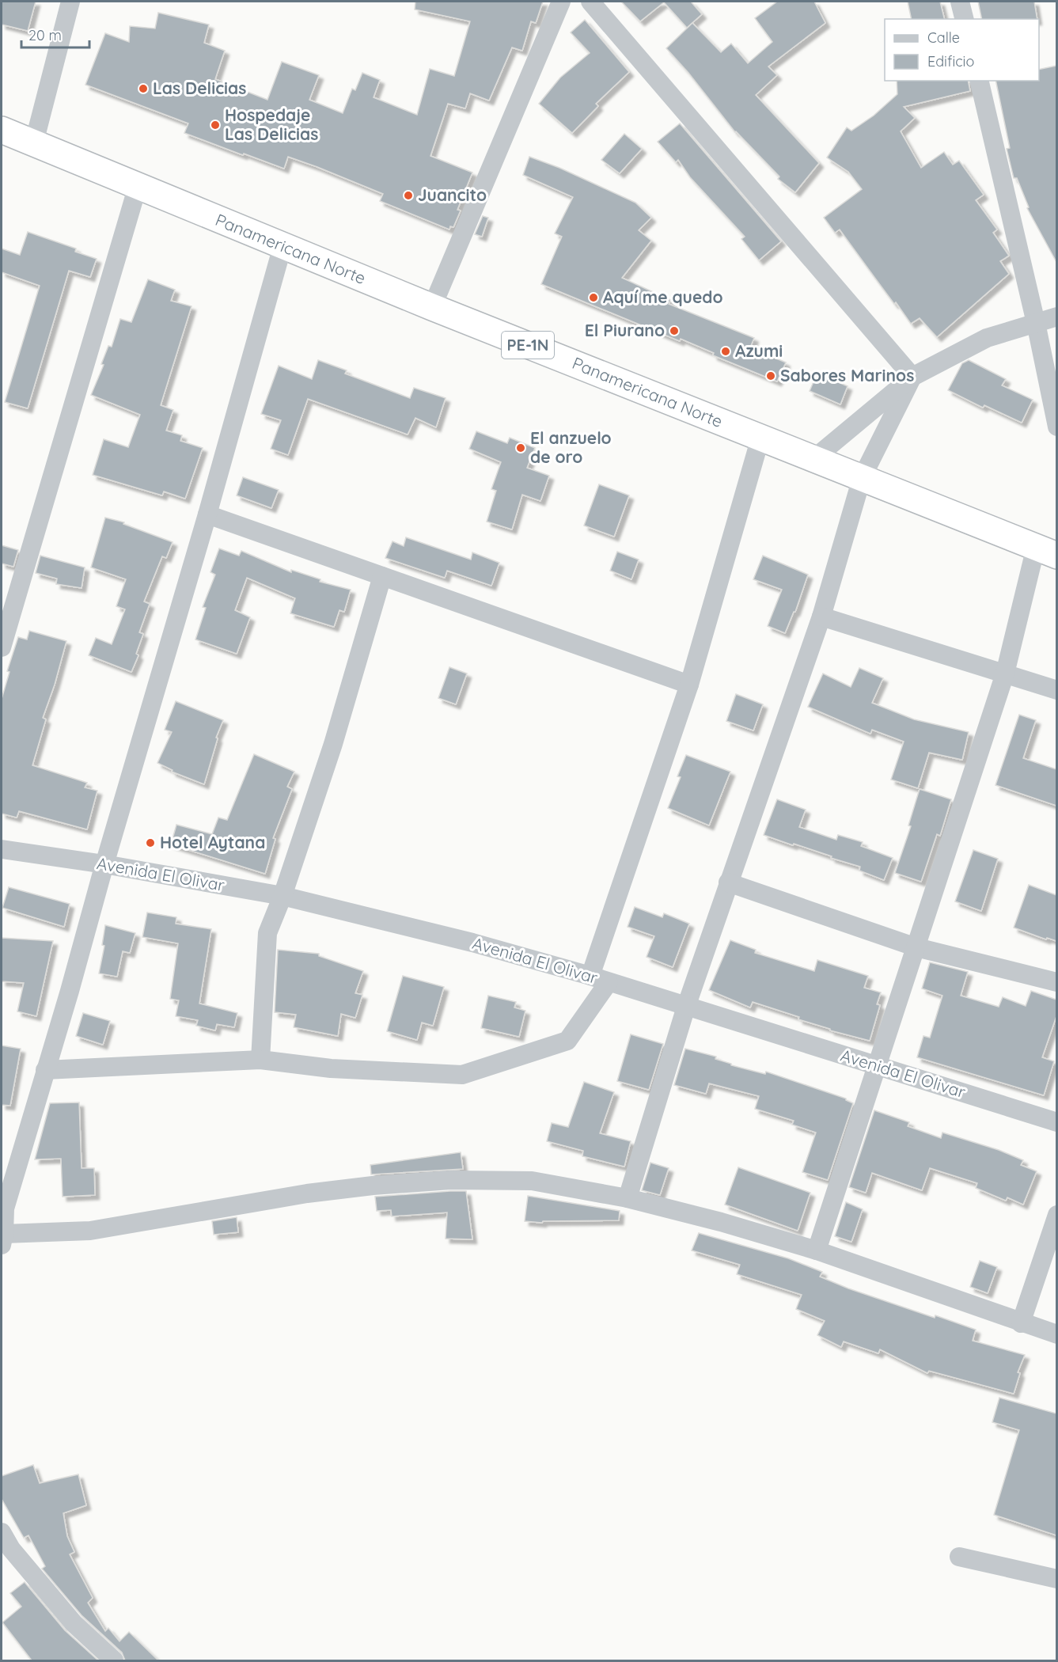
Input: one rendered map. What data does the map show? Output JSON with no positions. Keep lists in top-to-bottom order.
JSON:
{
  "streets": {
    "highway": ["Panamericana Norte", "PE-1N"],
    "street": ["Avenida El Olivar"]
  },
  "places": [
    "Las Delicias",
    "Hospedaje Las Delicias",
    "Juancito",
    "Aquí me quedo",
    "El Piurano",
    "Azumi",
    "Sabores Marinos",
    "El anzuelo de oro",
    "Hotel Aytana"
  ],
  "legend": ["Calle", "Edificio"],
  "scale_bar": "20 m"
}
